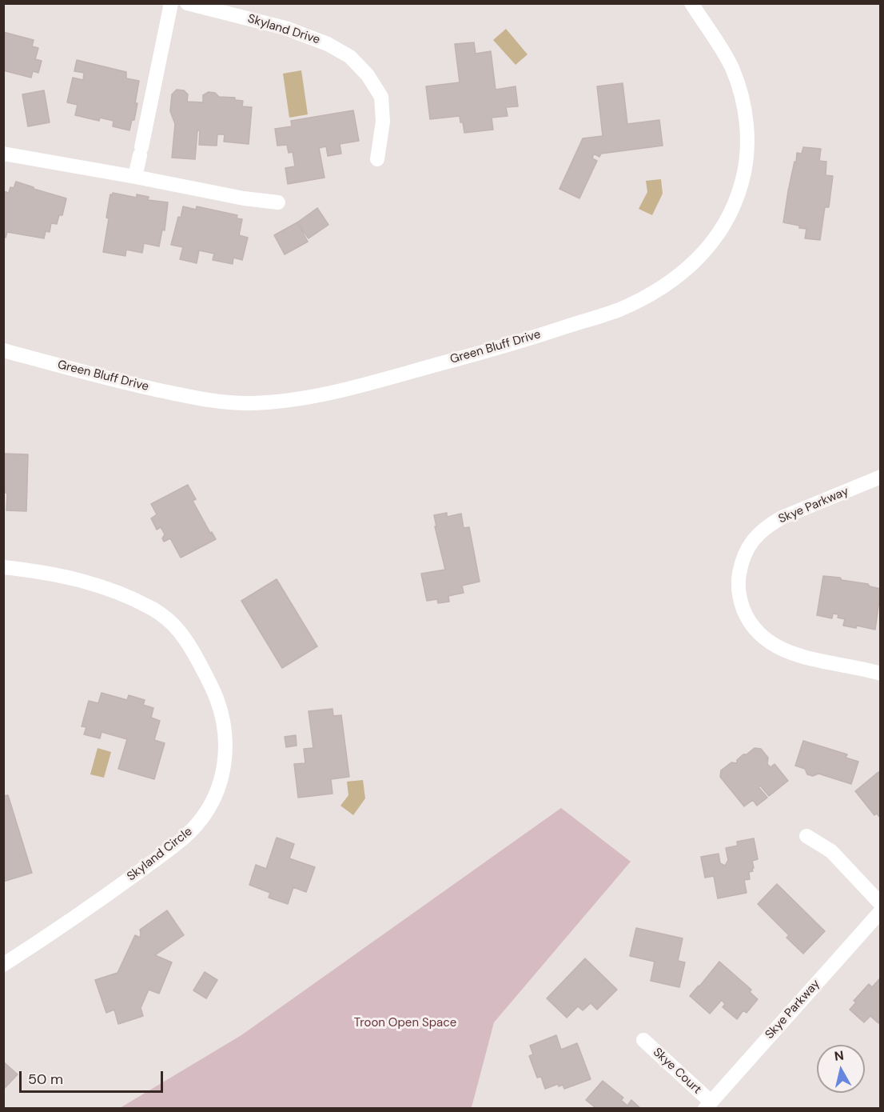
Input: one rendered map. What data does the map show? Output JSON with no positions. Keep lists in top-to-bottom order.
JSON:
{
  "streets": {
    "street": [
      "Skyland Drive",
      "Green Bluff Drive",
      "Skye Parkway",
      "Skyland Circle",
      "Skye Court"
    ]
  },
  "crossings": [
    ["Skye Parkway", "Skye Court"]
  ],
  "parks": ["Troon Open Space"],
  "scale_bar": "50 m",
  "north": "top"
}
